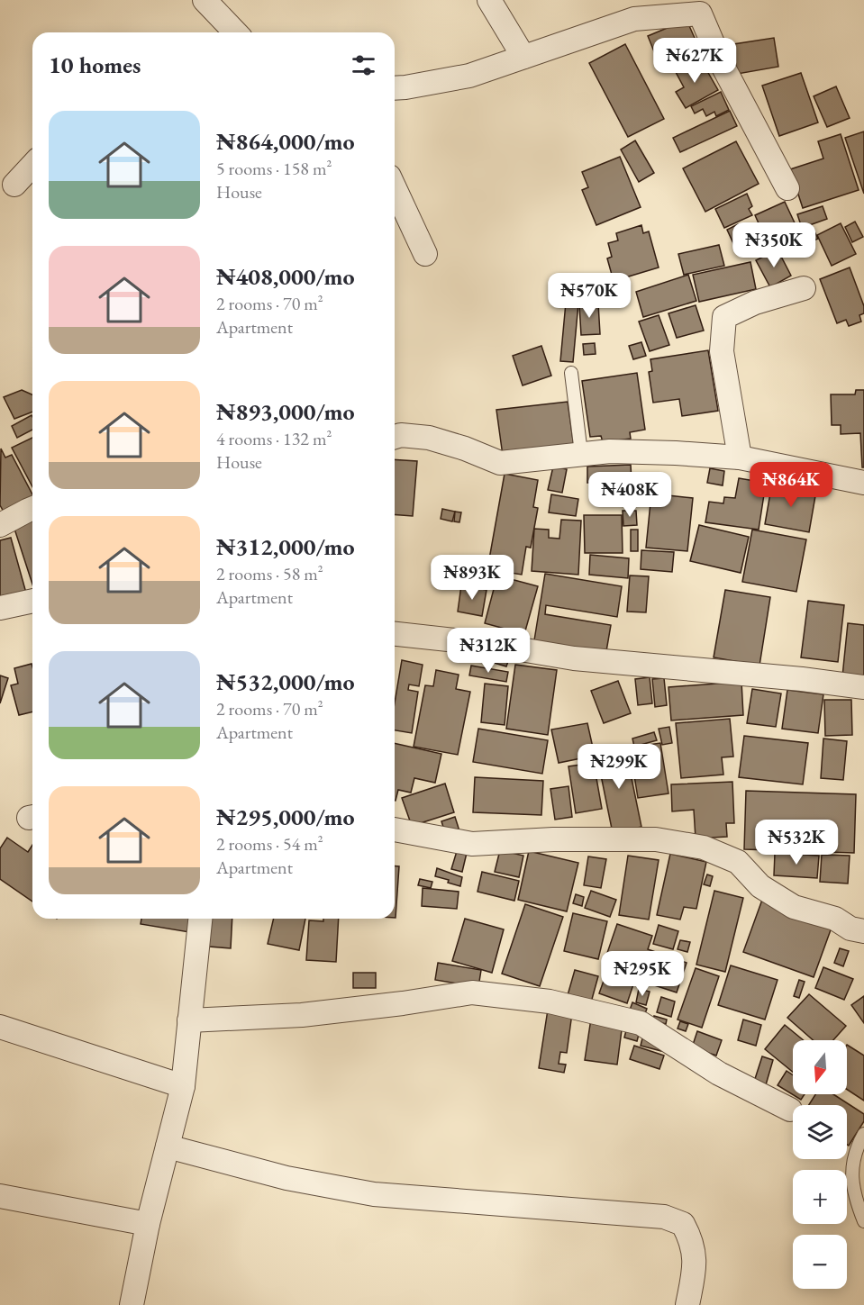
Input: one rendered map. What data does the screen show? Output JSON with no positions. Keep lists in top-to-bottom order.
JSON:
{
  "north": "bottom",
  "page": {
    "heading": "10 homes",
    "price": [
      "₦627K",
      "₦350K",
      "₦570K",
      "₦864K",
      "₦408K",
      "₦893K",
      "₦312K",
      "₦299K",
      "₦532K",
      "₦295K"
    ],
    "list": [
      {
        "name": "₦864,000/mo",
        "note": "5 rooms · 158 m² · House"
      },
      {
        "name": "₦408,000/mo",
        "note": "2 rooms · 70 m² · Apartment"
      },
      {
        "name": "₦893,000/mo",
        "note": "4 rooms · 132 m² · House"
      },
      {
        "name": "₦312,000/mo",
        "note": "2 rooms · 58 m² · Apartment"
      },
      {
        "name": "₦532,000/mo",
        "note": "2 rooms · 70 m² · Apartment"
      },
      {
        "name": "₦295,000/mo",
        "note": "2 rooms · 54 m² · Apartment"
      }
    ],
    "map_buttons": ["+", "−"]
  }
}
